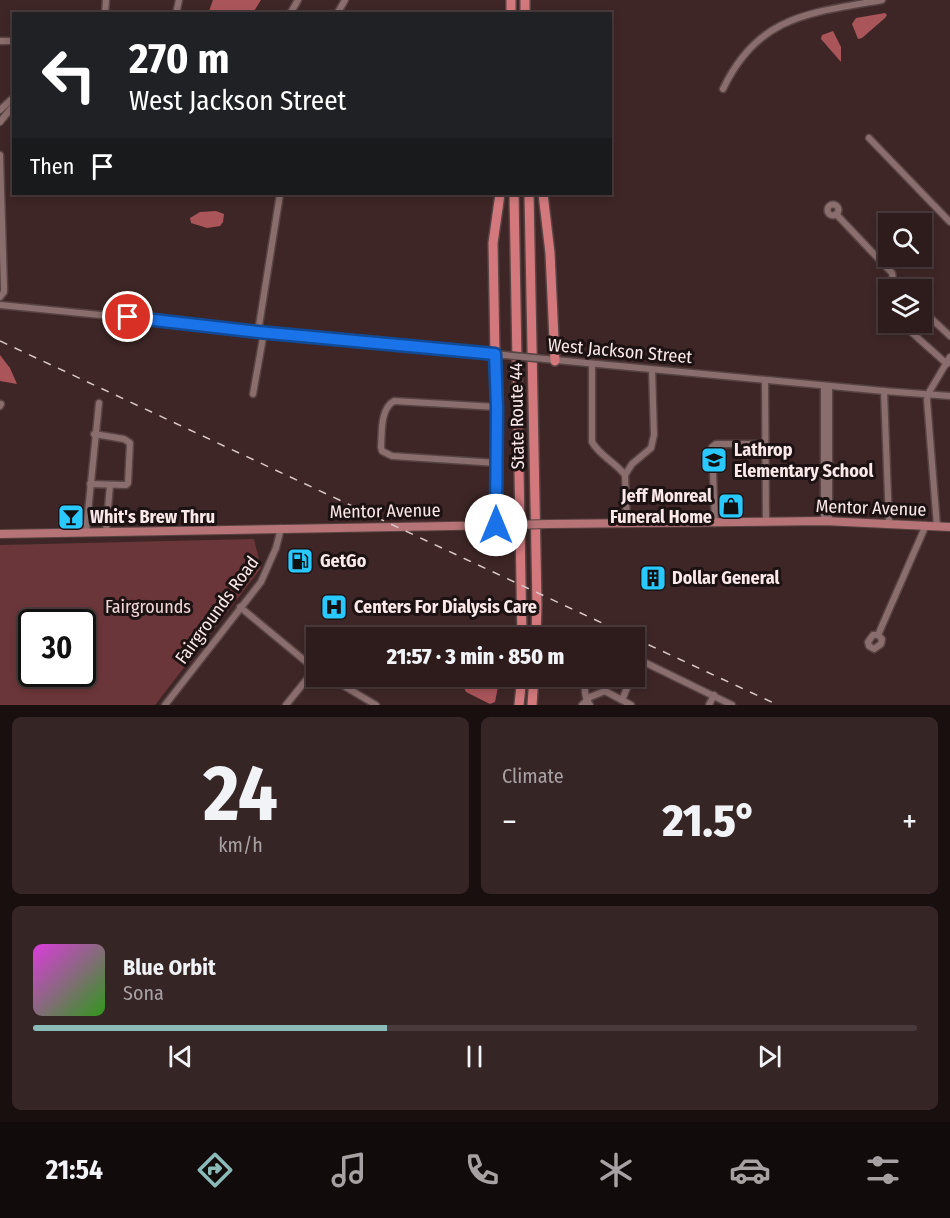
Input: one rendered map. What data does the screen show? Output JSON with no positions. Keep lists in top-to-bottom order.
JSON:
{
  "streets": {
    "highway": ["State Route 44"],
    "main road": ["Mentor Avenue"],
    "street": ["West Jackson Street", "Fairgrounds Road"]
  },
  "crossings": [
    ["Mentor Avenue", "Fairgrounds Road"]
  ],
  "parks": ["Fairgrounds"],
  "places": {
    "school or university": ["Lathrop Elementary School"],
    "shop": ["Jeff Monreal Funeral Home"],
    "bar": ["Whit's Brew Thru"],
    "fuel station": ["GetGo"],
    "building": ["Dollar General"],
    "hospital": ["Centers For Dialysis Care"]
  },
  "page": {
    "turn": ["270 m", "West Jackson Street"],
    "then": "Then",
    "limit": "30",
    "trip": "21:57 · 3 min · 850 m",
    "tile": [
      ["24", "km/h"],
      "Climate"
    ],
    "heat": ["−", "21.5°", "+"],
    "song": ["Blue Orbit", "Sona"],
    "tabs": "21:54"
  }
}
